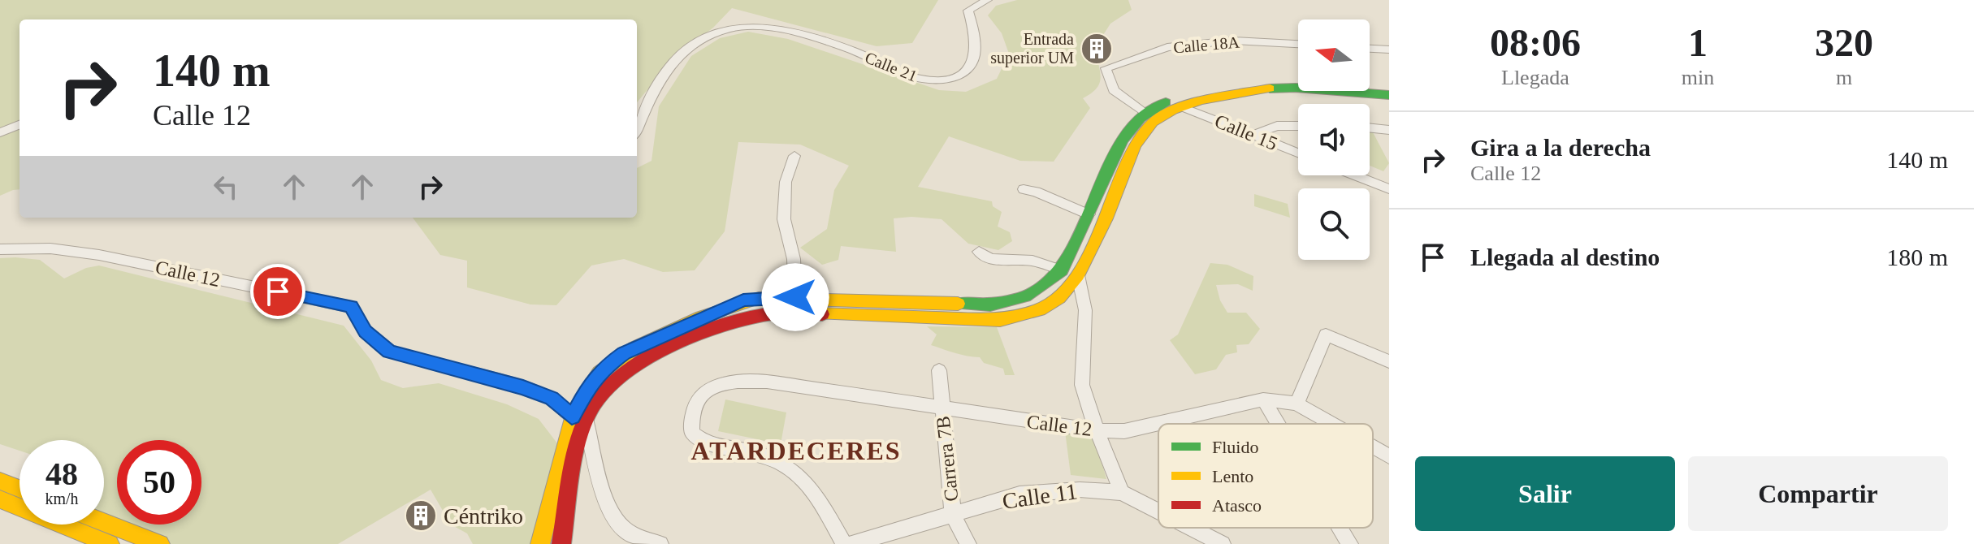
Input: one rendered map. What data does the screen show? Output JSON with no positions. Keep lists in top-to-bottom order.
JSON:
{
  "streets": {
    "street": [
      "Calle 18A",
      "Calle 21",
      "Calle 15",
      "Calle 12",
      "Carrera 7B",
      "Calle 11"
    ]
  },
  "crossings": [
    ["Calle 12", "Carrera 7B"],
    ["Carrera 7B", "Calle 11"]
  ],
  "districts": ["ATARDECERES"],
  "places": {
    "building": ["Entrada superior UM", "Céntriko"]
  },
  "legend": ["Fluido", "Lento", "Atasco"],
  "north": "left",
  "page": {
    "eta": [
      "08:06",
      "Llegada",
      "1",
      "min",
      "320",
      "m"
    ],
    "turn": ["140 m", "Calle 12"],
    "list": [
      {
        "name": "Gira a la derecha",
        "note": "Calle 12",
        "value": "140 m"
      },
      {
        "name": "Llegada al destino",
        "value": "180 m"
      }
    ],
    "speed": "48 km/h",
    "limit": "50",
    "buttons": ["Salir", "Compartir"]
  }
}
